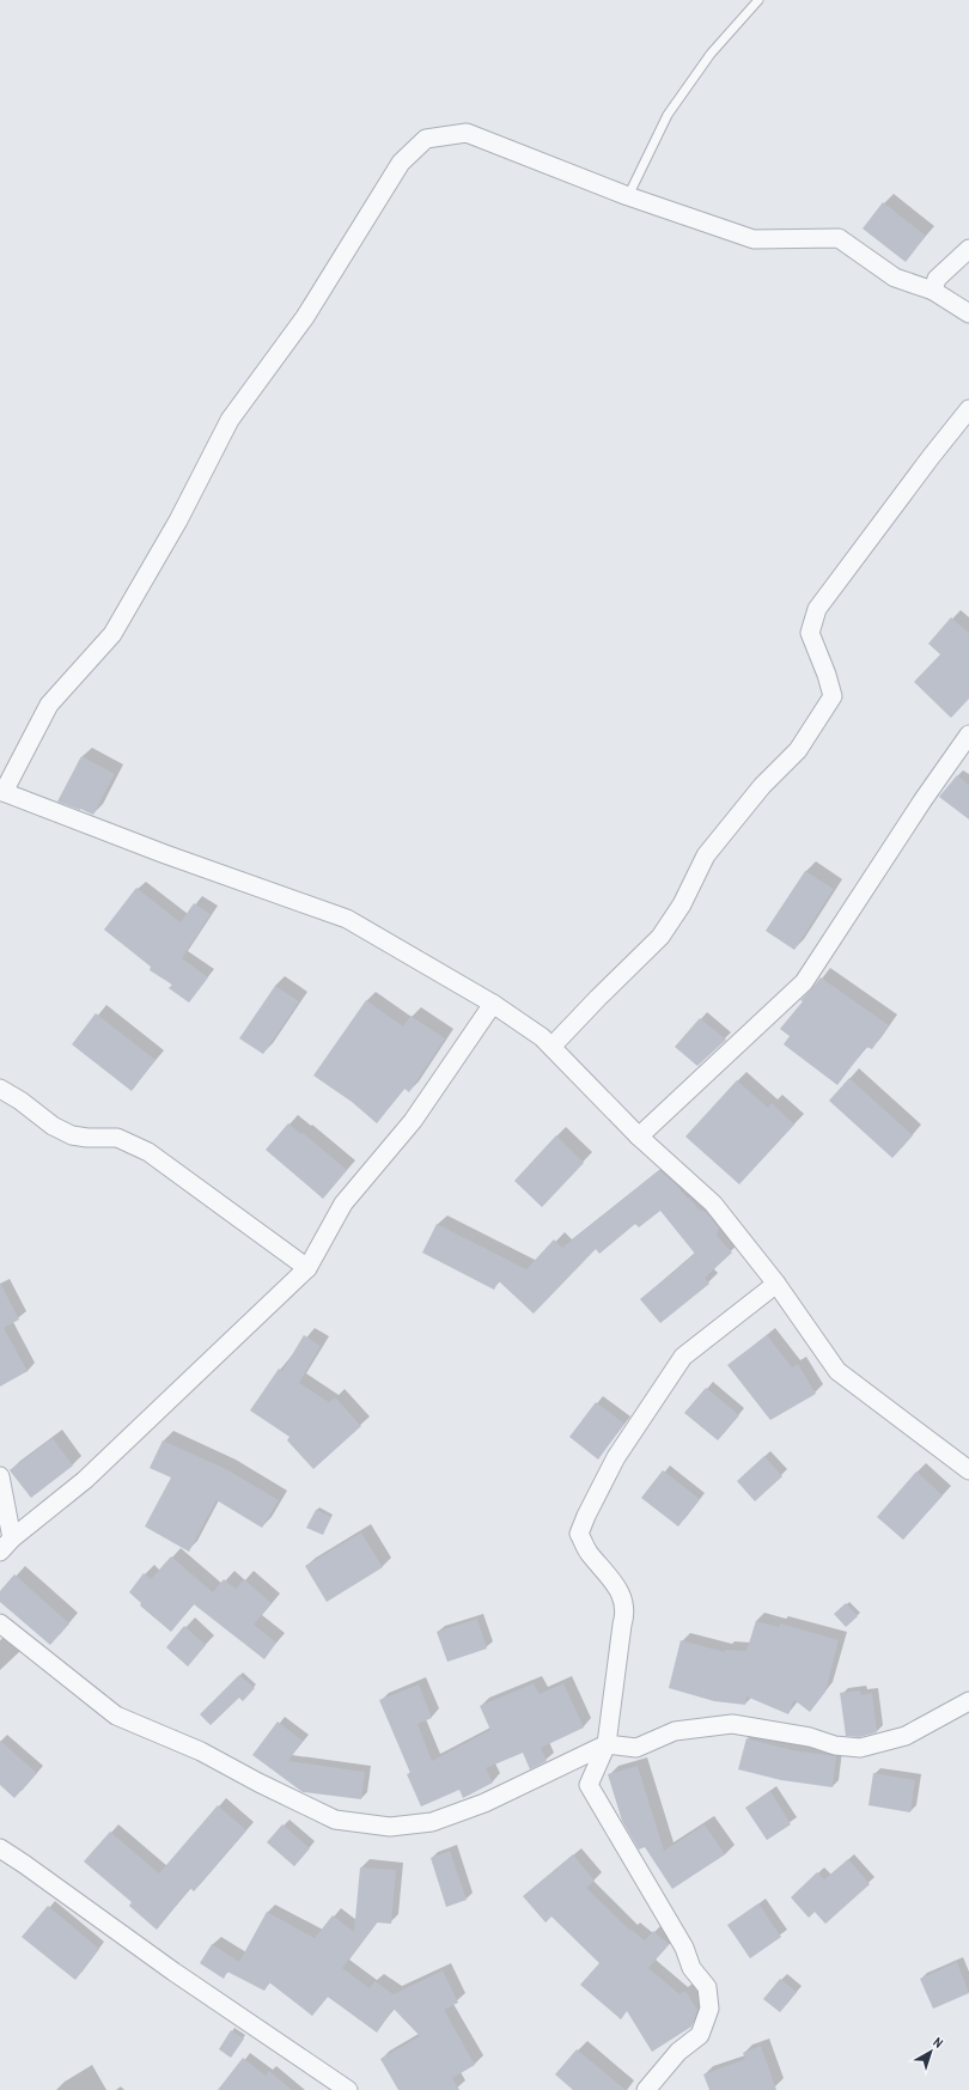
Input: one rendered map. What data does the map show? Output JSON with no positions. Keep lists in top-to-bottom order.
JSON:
{
  "north": "top right"
}
